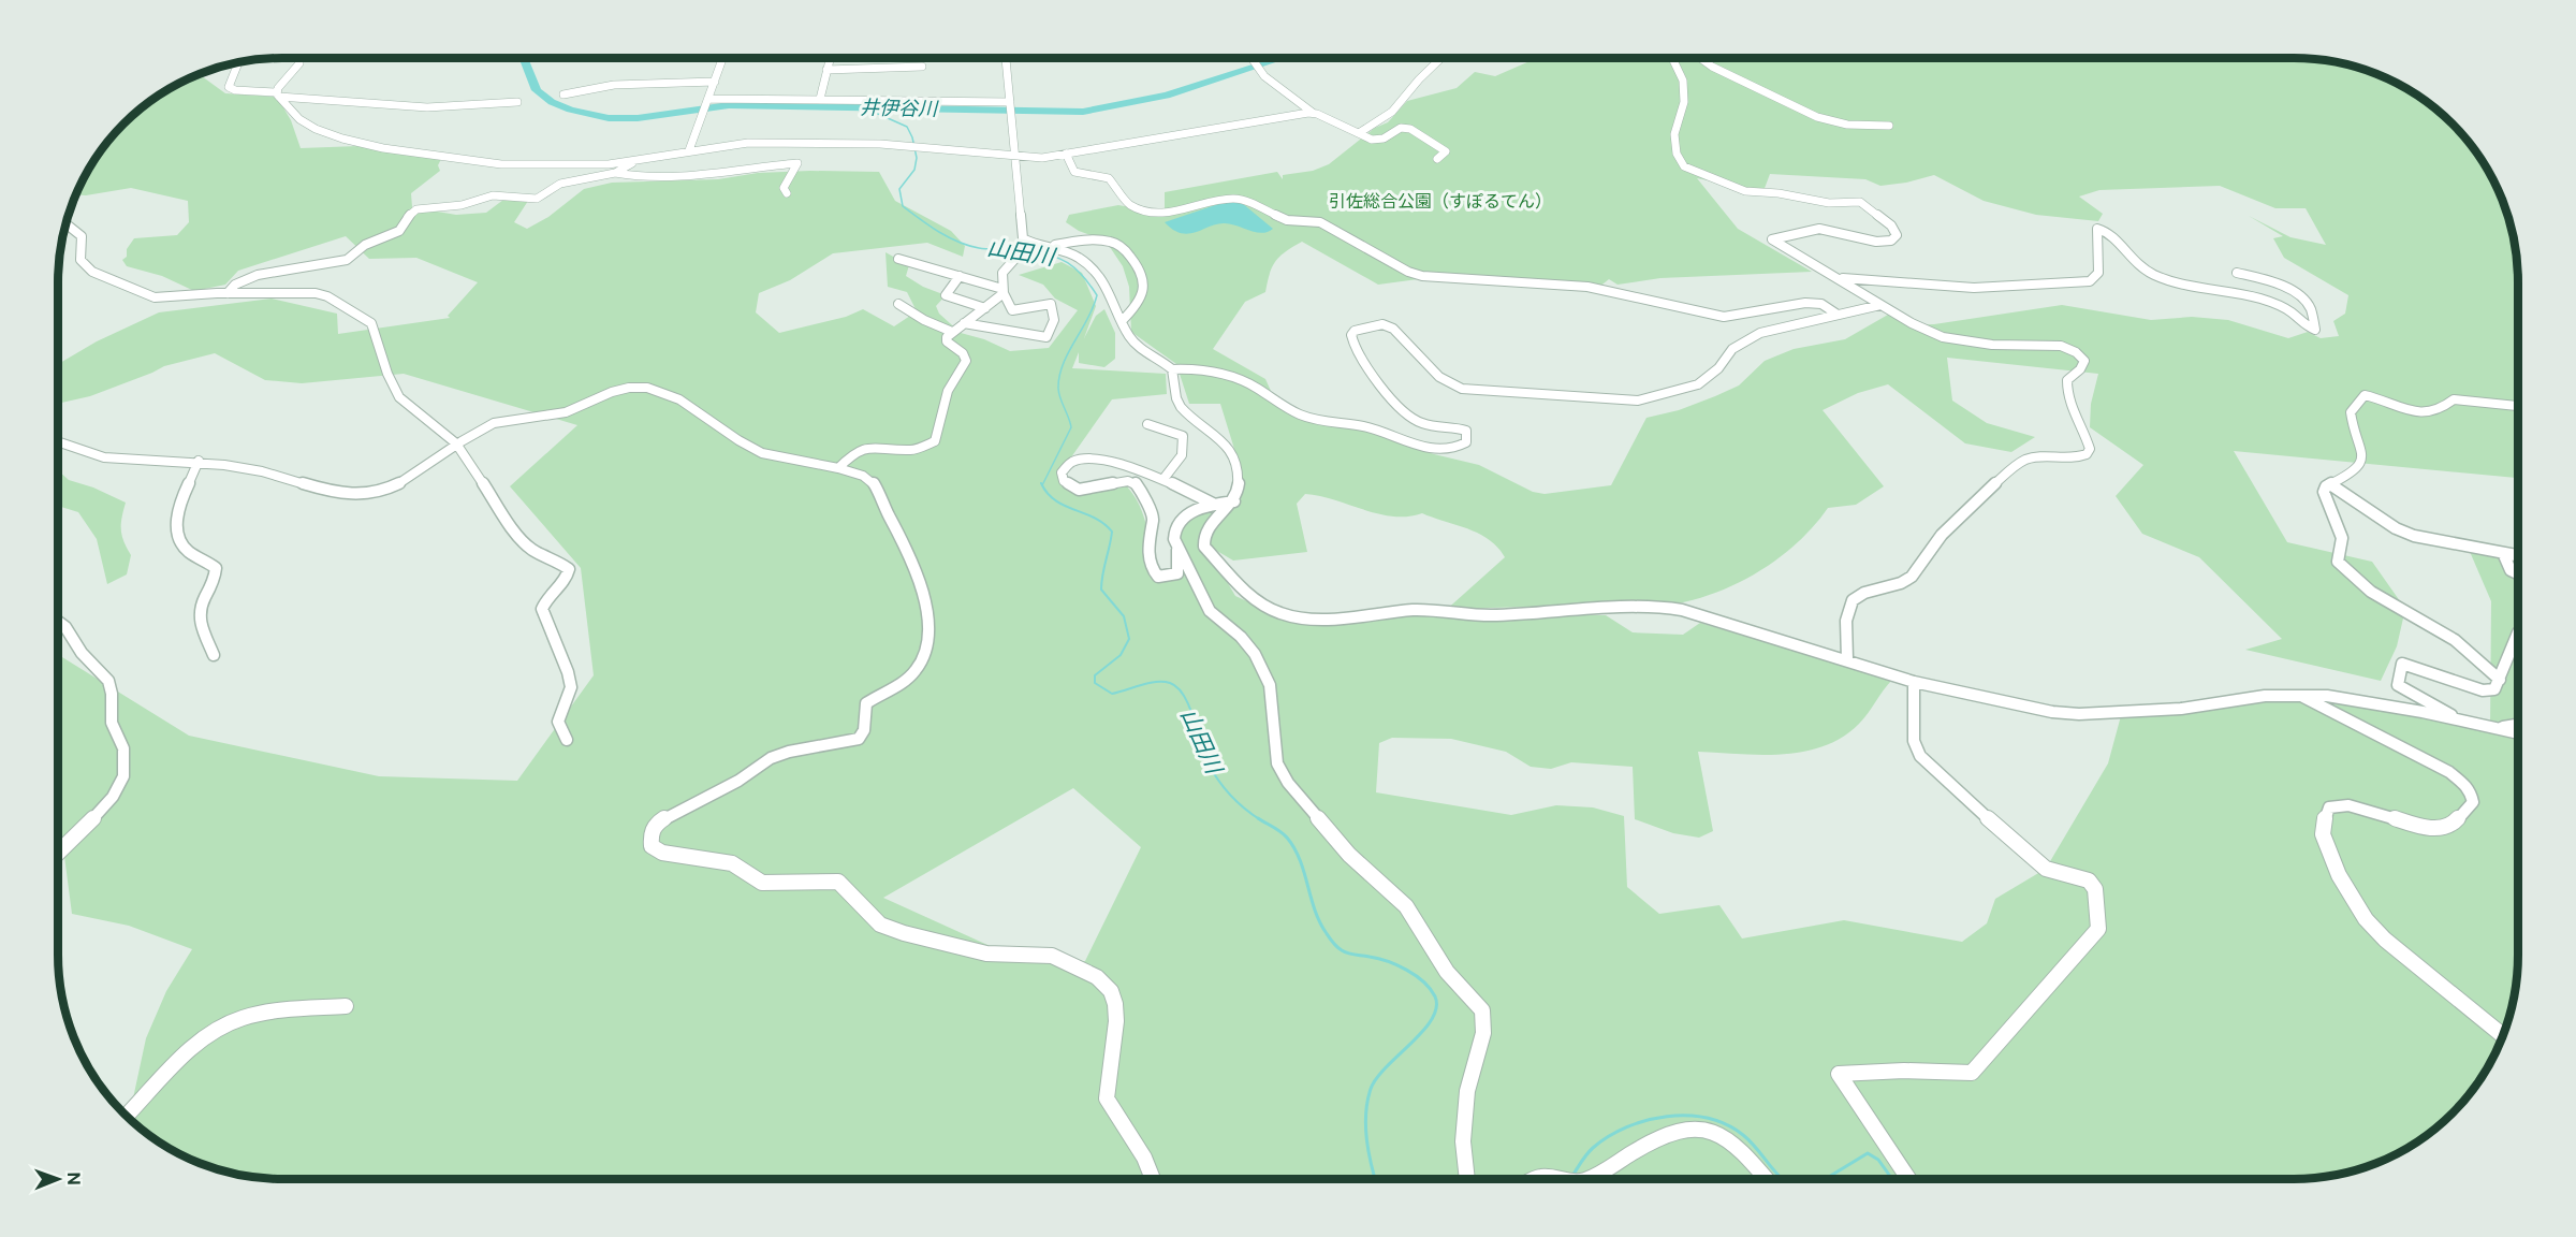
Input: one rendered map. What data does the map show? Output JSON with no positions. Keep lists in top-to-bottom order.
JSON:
{
  "water": ["井伊谷川", "山田川"],
  "parks": ["引佐総合公園（すぽるてん）"],
  "north": "right"
}
